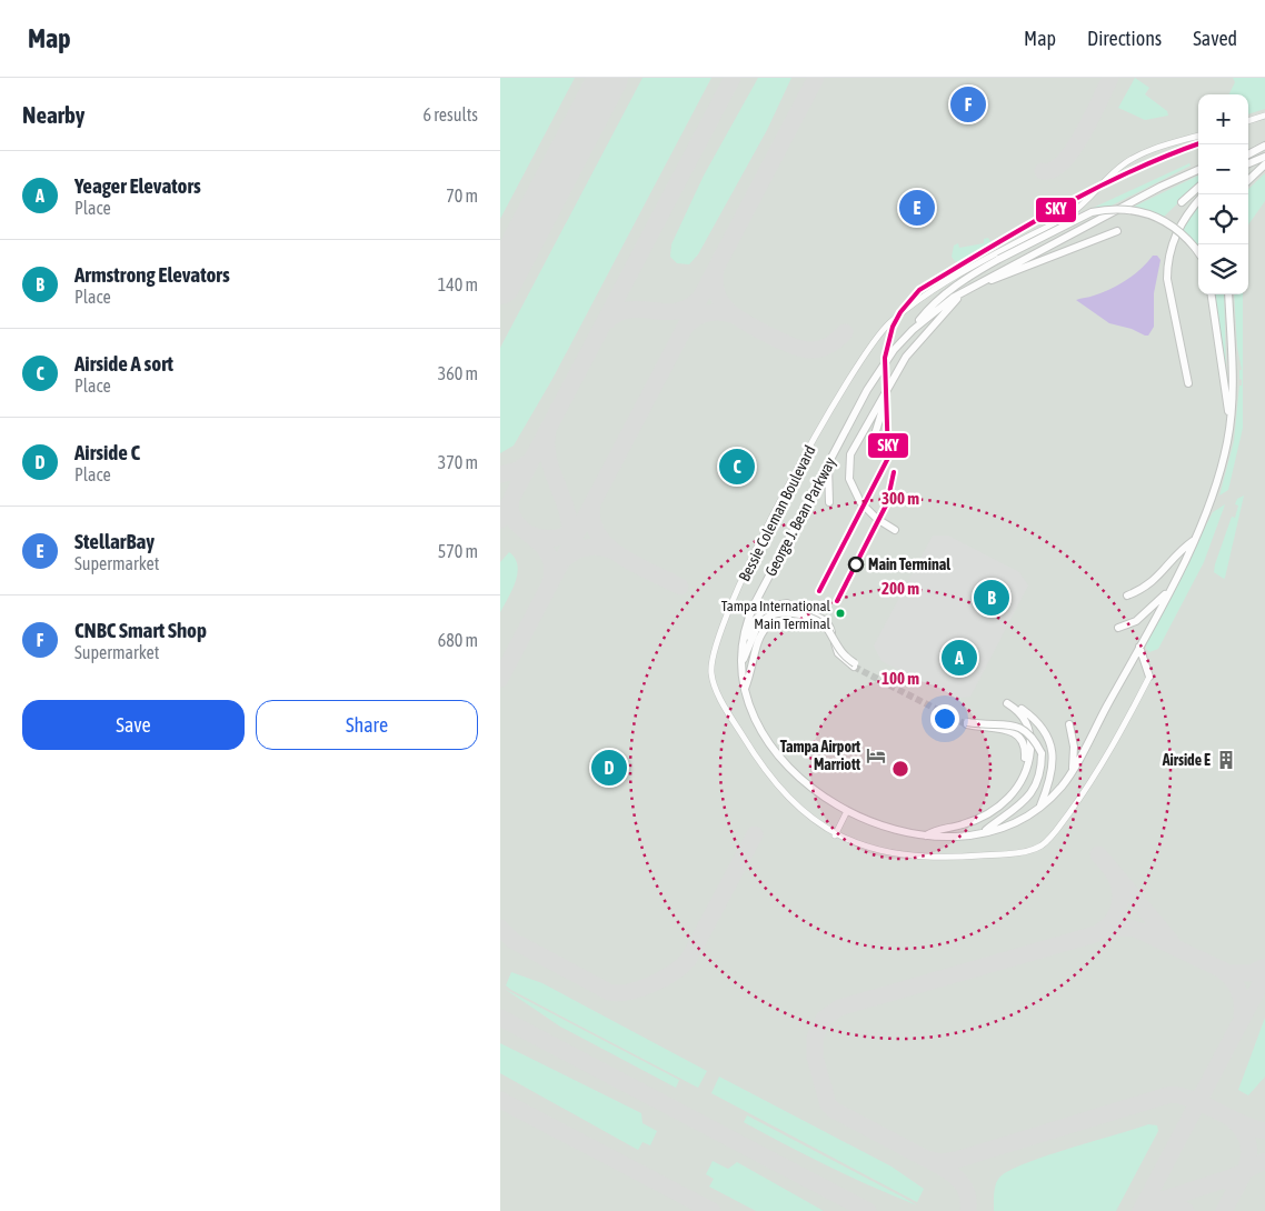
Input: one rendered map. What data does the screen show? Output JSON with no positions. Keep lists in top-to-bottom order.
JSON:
{
  "streets": {
    "street": ["Bessie Coleman Boulevard", "George J. Bean Parkway"]
  },
  "places": {
    "other": ["Main Terminal", "Tampa International Main Terminal"],
    "hotel": ["Tampa Airport Marriott"],
    "building": ["Airside E"]
  },
  "lines": ["transit line SKY"],
  "page": {
    "header": "Map",
    "nav": ["Map", "Directions", "Saved"],
    "heading": ["Nearby", "6 results"],
    "pins": [
      "F",
      "E",
      "C",
      "B",
      "A",
      "D"
    ],
    "map_buttons": ["+", "−"],
    "list": [
      {
        "mark": "A",
        "name": "Yeager Elevators",
        "note": "Place",
        "value": "70 m"
      },
      {
        "mark": "B",
        "name": "Armstrong Elevators",
        "note": "Place",
        "value": "140 m"
      },
      {
        "mark": "C",
        "name": "Airside A sort",
        "note": "Place",
        "value": "360 m"
      },
      {
        "mark": "D",
        "name": "Airside C",
        "note": "Place",
        "value": "370 m"
      },
      {
        "mark": "E",
        "name": "StellarBay",
        "note": "Supermarket",
        "value": "570 m"
      },
      {
        "mark": "F",
        "name": "CNBC Smart Shop",
        "note": "Supermarket",
        "value": "680 m"
      }
    ],
    "buttons": ["Save", "Share"]
  },
  "rings": ["300 m", "200 m", "100 m"]
}
